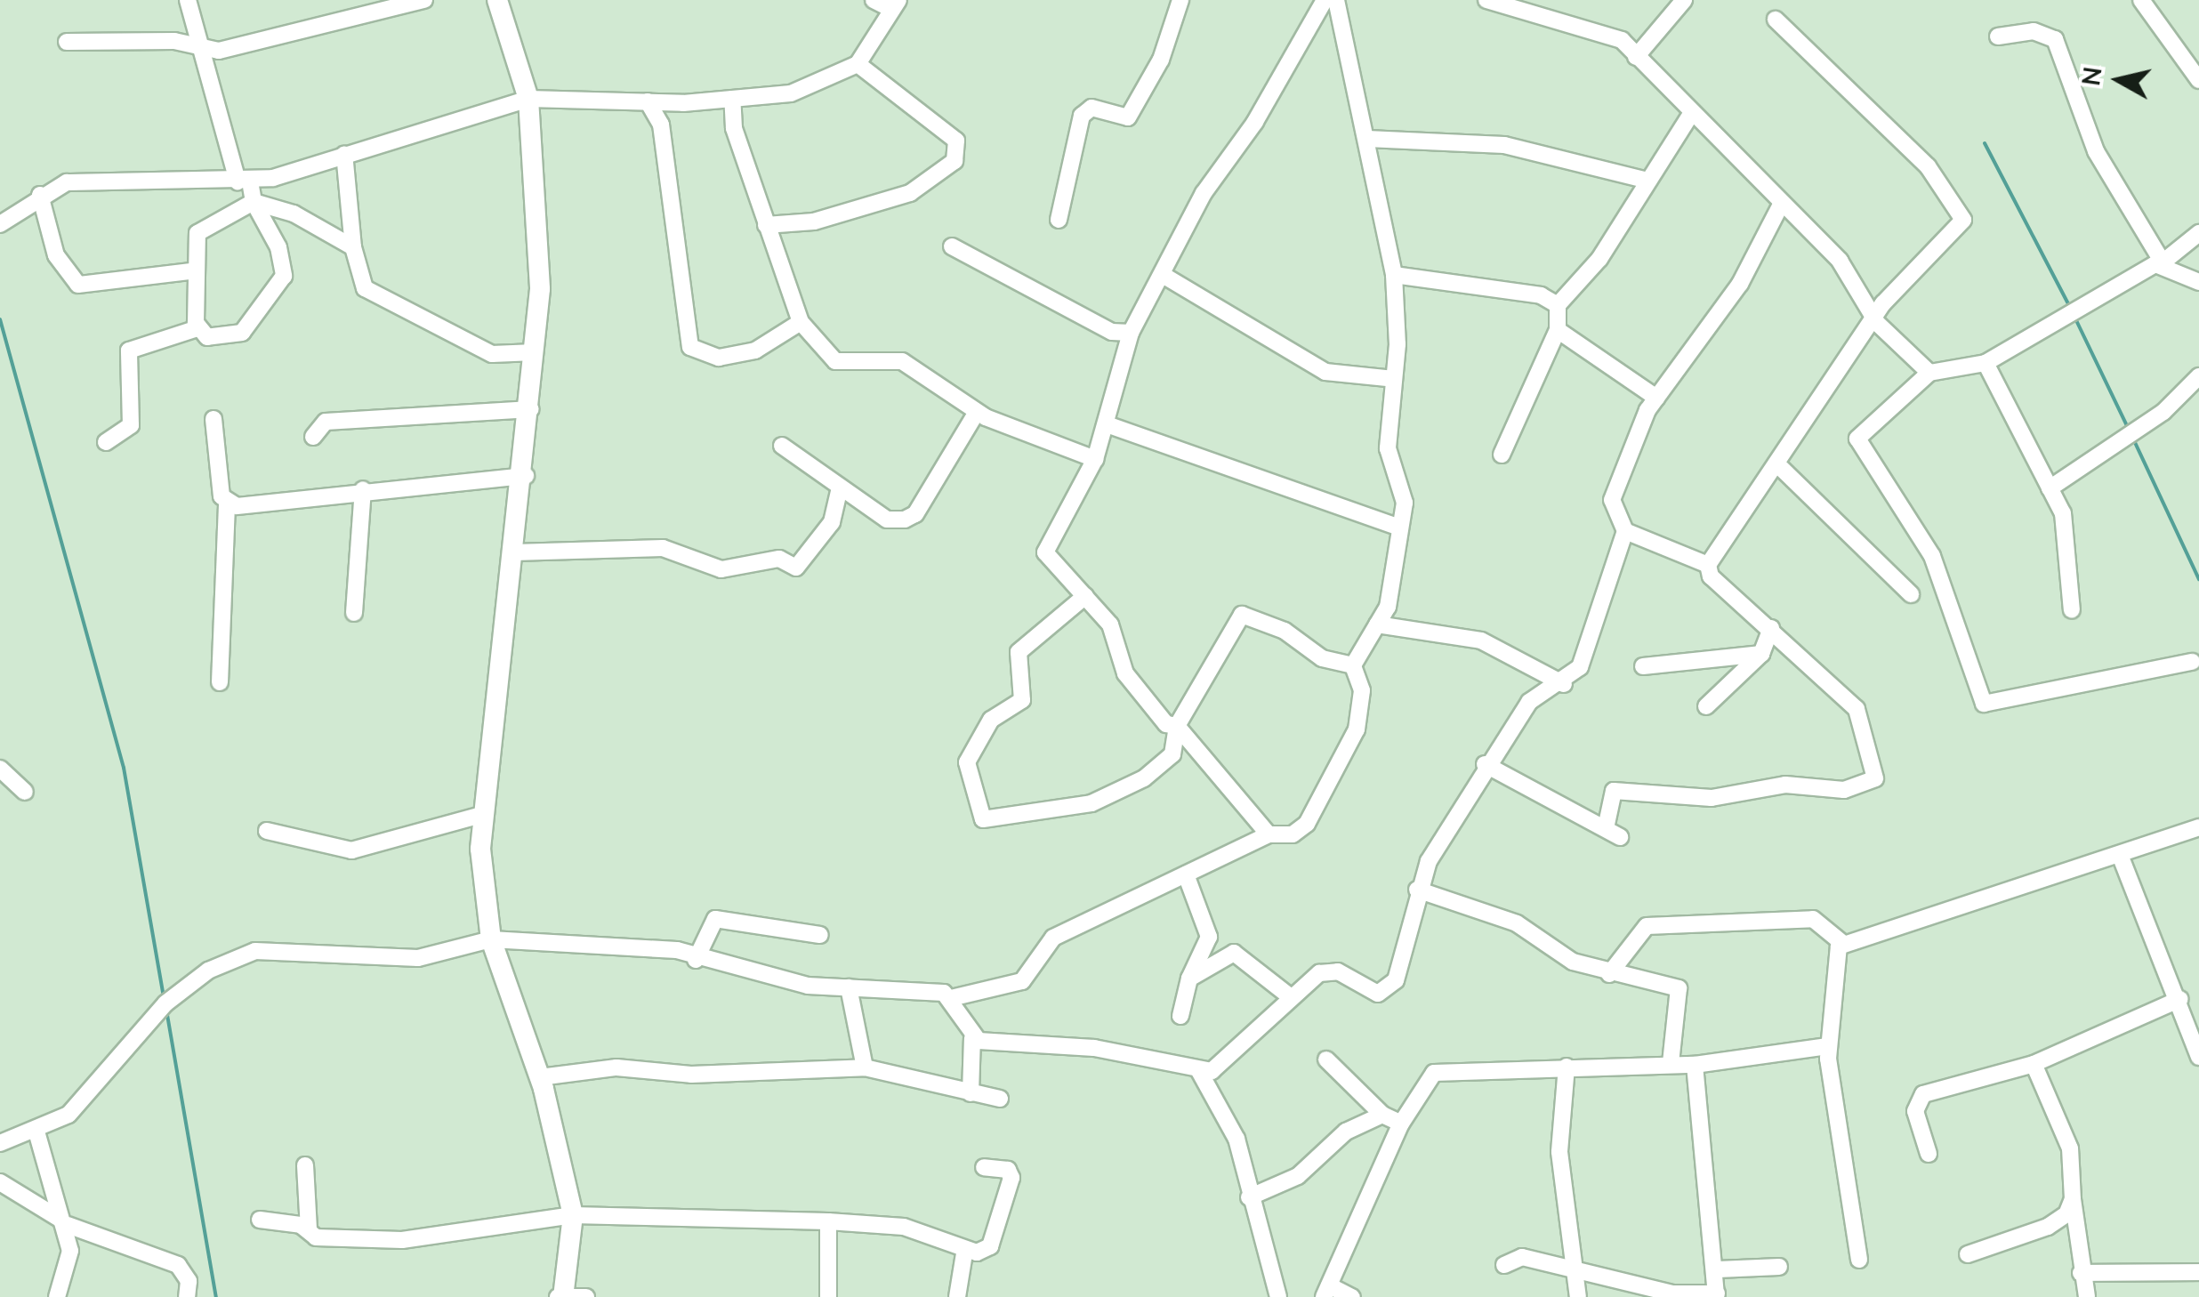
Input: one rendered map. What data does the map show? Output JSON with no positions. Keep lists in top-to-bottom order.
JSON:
{
  "north": "left"
}
